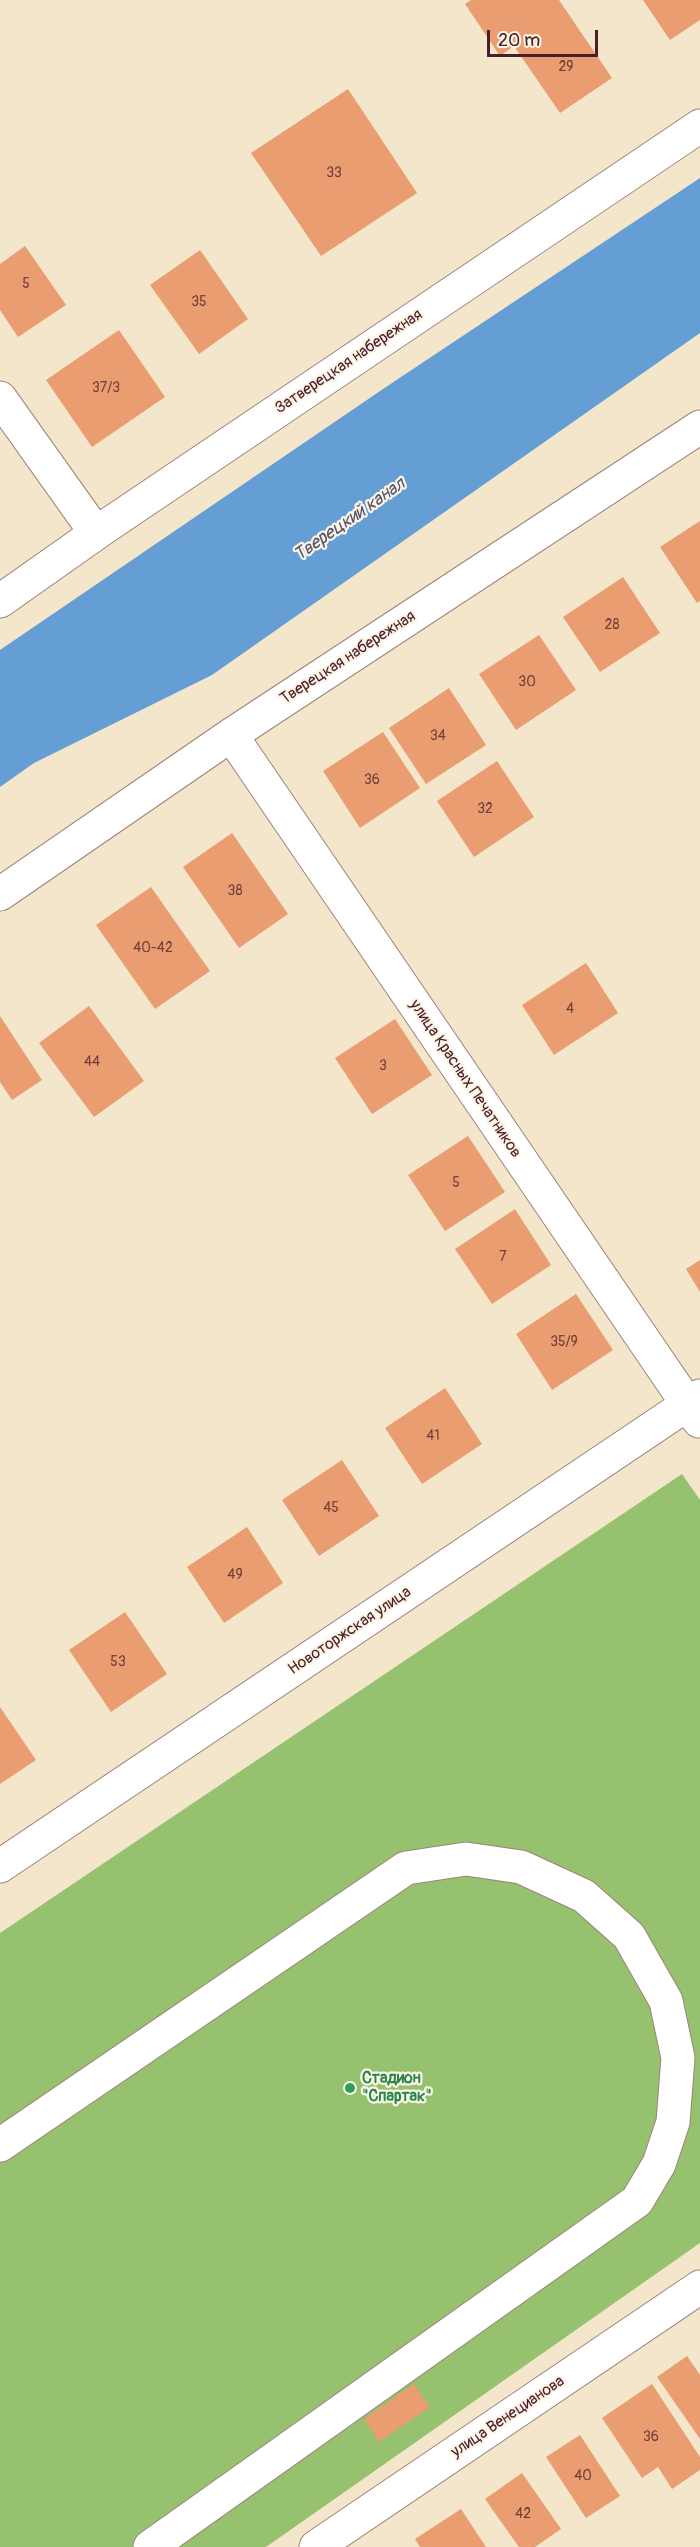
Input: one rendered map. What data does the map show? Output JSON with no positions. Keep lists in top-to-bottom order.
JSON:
{
  "streets": {
    "street": [
      "Затверецкая набережная",
      "Тверецкая набережная",
      "улица Красных Печатников",
      "Новоторжская улица",
      "улица Венецианова"
    ]
  },
  "crossings": [
    ["Тверецкая набережная", "улица Красных Печатников"],
    ["улица Красных Печатников", "Новоторжская улица"]
  ],
  "water": ["Тверецкий канал"],
  "places": ["Стадион \"Спартак\""],
  "house_numbers": [
    "29",
    "33",
    "5",
    "35",
    "37/3",
    "28",
    "30",
    "34",
    "36",
    "32",
    "38",
    "40-42",
    "4",
    "44",
    "3",
    "5",
    "7",
    "35/9",
    "41",
    "45",
    "49",
    "53",
    "36",
    "40",
    "42"
  ],
  "scale_bar": "20 m"
}
